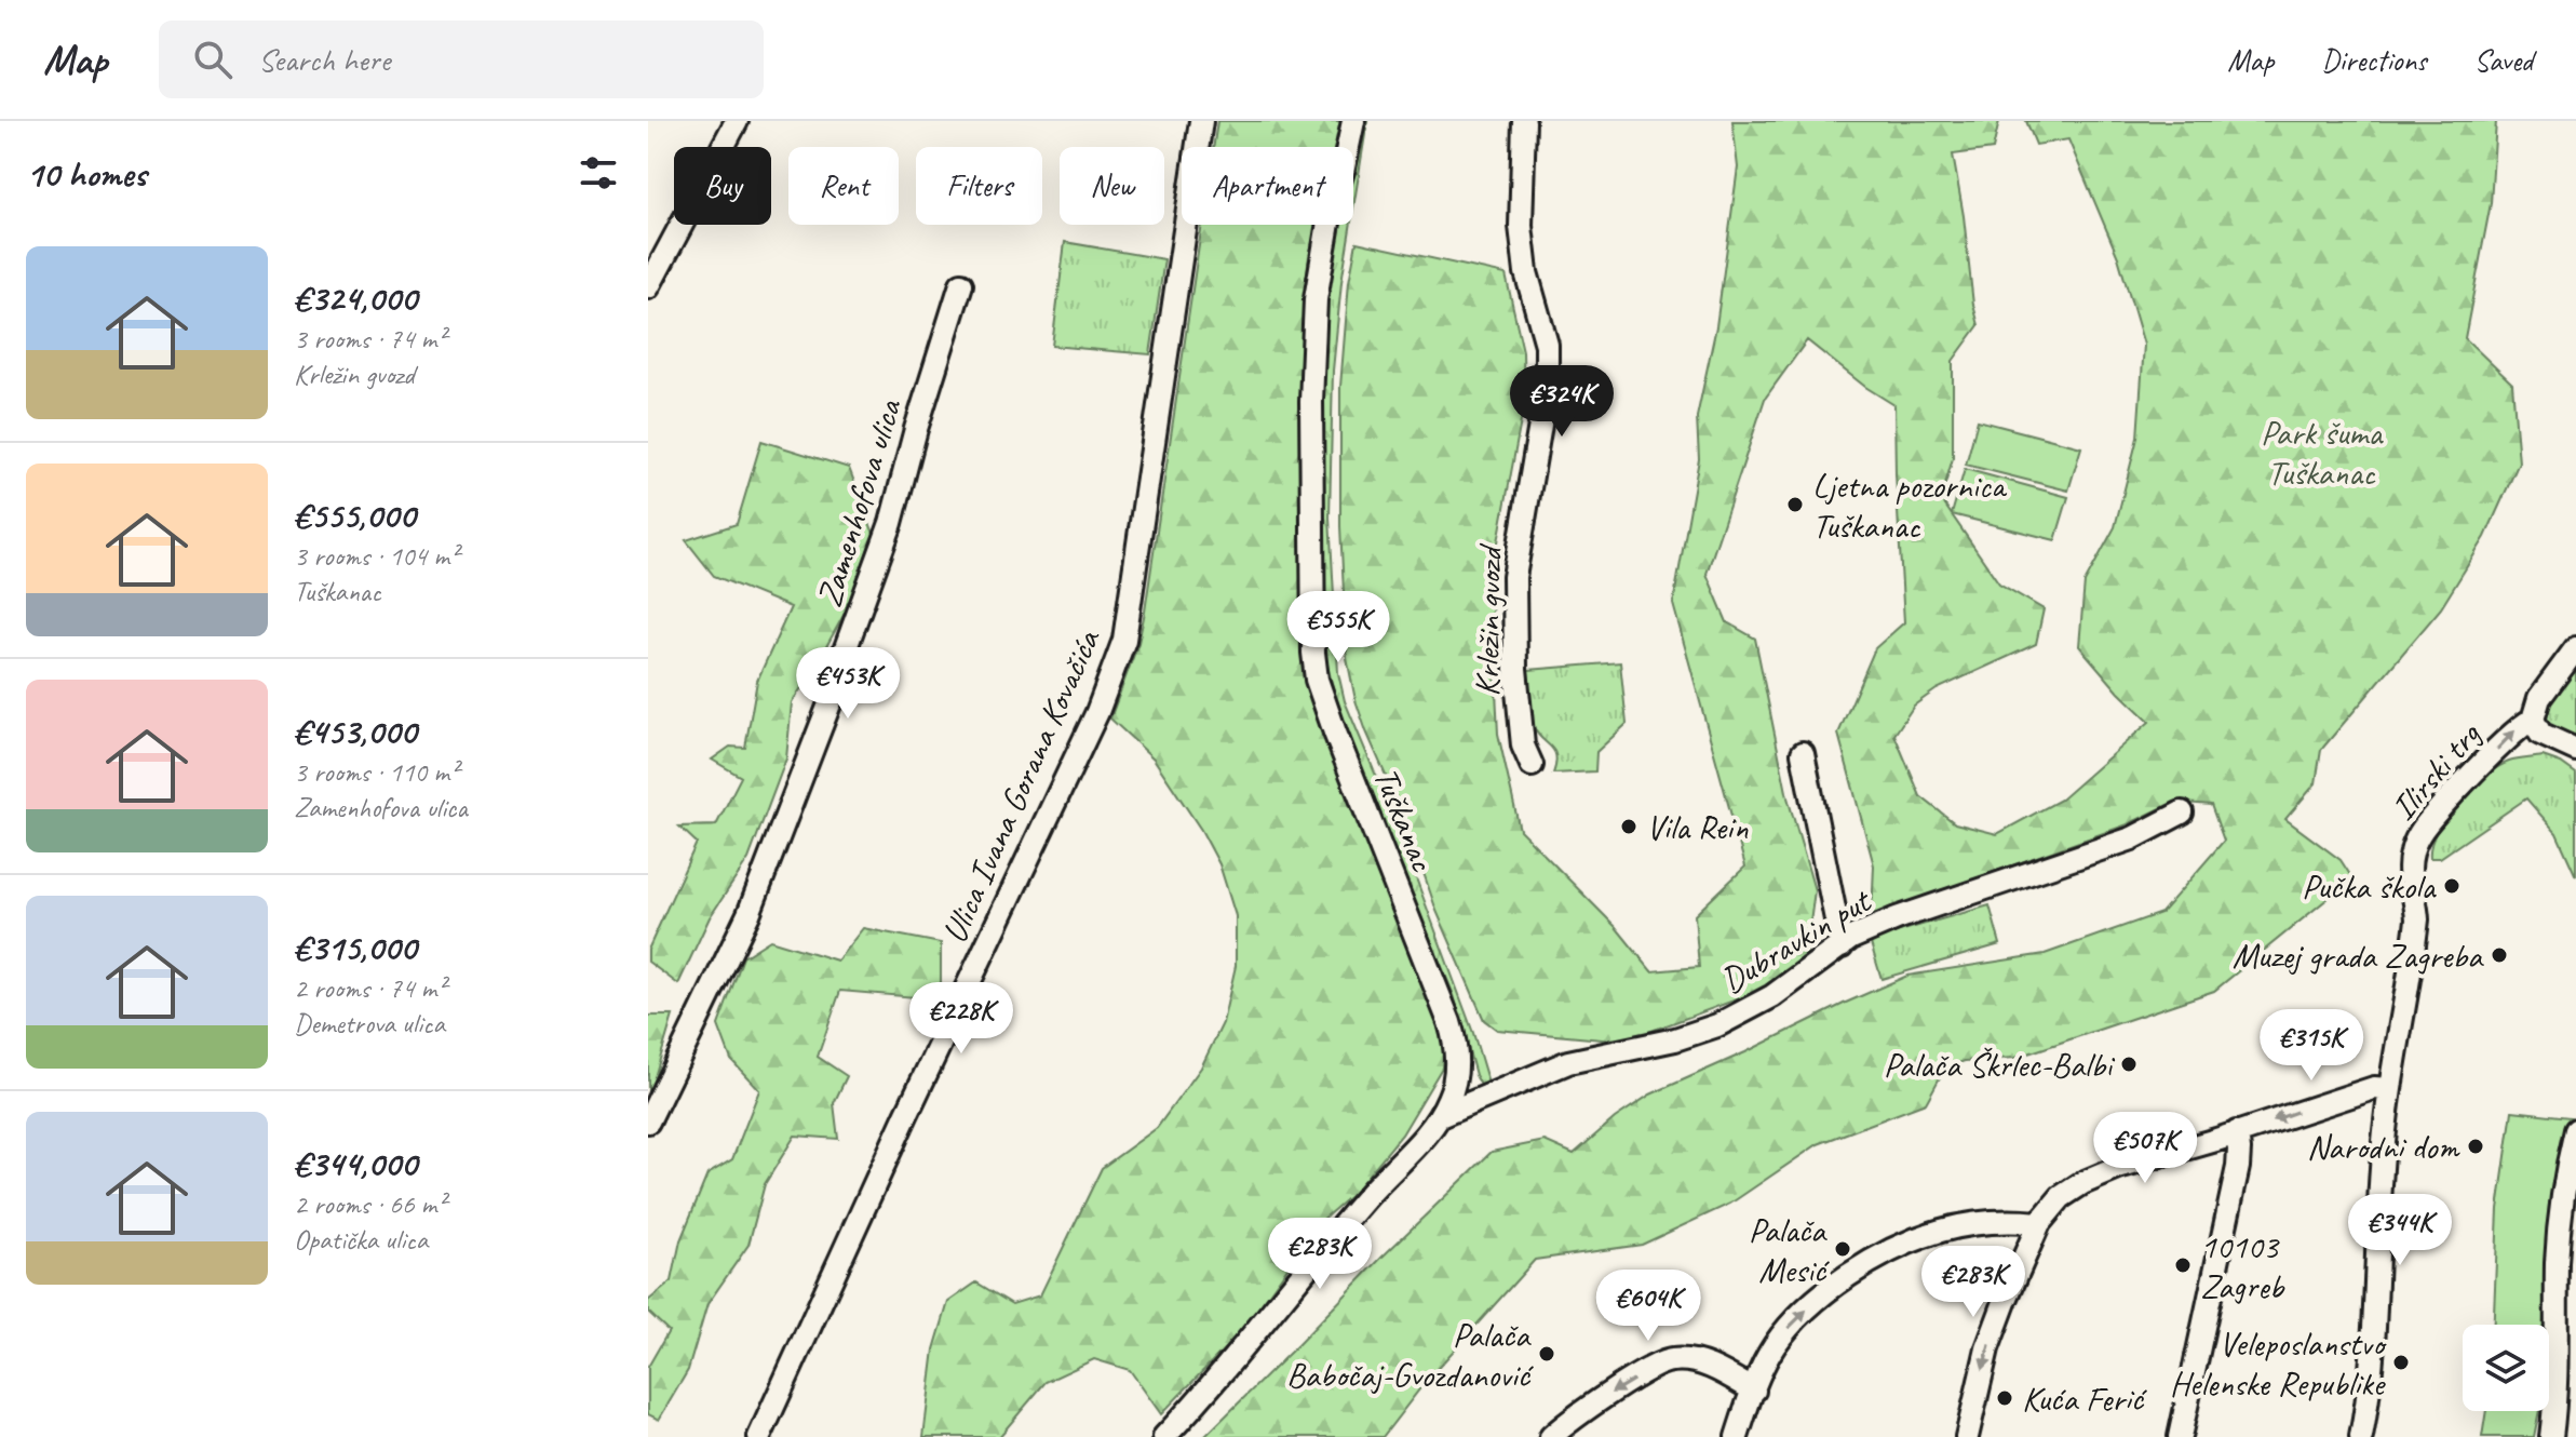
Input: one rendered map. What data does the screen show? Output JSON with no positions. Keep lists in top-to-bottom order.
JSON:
{
  "streets": {
    "street": [
      "Zamenhofova ulica",
      "Krležin gvozd",
      "Ilirski trg",
      "Ulica Ivana Gorana Kovačića",
      "Tuškanac",
      "Dubravkin put"
    ]
  },
  "crossings": [
    ["Tuškanac", "Dubravkin put"]
  ],
  "one_way": ["Ilirski trg"],
  "parks": ["Park šuma Tuškanac"],
  "places": [
    "Ljetna pozornica Tuškanac",
    "Vila Rein",
    "Pučka škola",
    "Muzej grada Zagreba",
    "Palača Škrlec-Balbi",
    "Narodni dom",
    "Palača Mesić",
    "10103 Zagreb",
    "Palača Babočaj-Gvozdanović",
    "Veleposlanstvo Helenske Republike",
    "Kuća Ferić"
  ],
  "page": {
    "header": "Map",
    "search": "Search here",
    "nav": ["Map", "Directions", "Saved"],
    "heading": "10 homes",
    "chip": [
      "Buy",
      "Rent",
      "Filters",
      "New",
      "Apartment"
    ],
    "list": [
      {
        "name": "€324,000",
        "note": "3 rooms · 74 m² · Krležin gvozd"
      },
      {
        "name": "€555,000",
        "note": "3 rooms · 104 m² · Tuškanac"
      },
      {
        "name": "€453,000",
        "note": "3 rooms · 110 m² · Zamenhofova ulica"
      },
      {
        "name": "€315,000",
        "note": "2 rooms · 74 m² · Demetrova ulica"
      },
      {
        "name": "€344,000",
        "note": "2 rooms · 66 m² · Opatička ulica"
      }
    ],
    "price": [
      "€324K",
      "€555K",
      "€453K",
      "€228K",
      "€315K",
      "€507K",
      "€344K",
      "€283K",
      "€283K",
      "€604K"
    ]
  }
}
